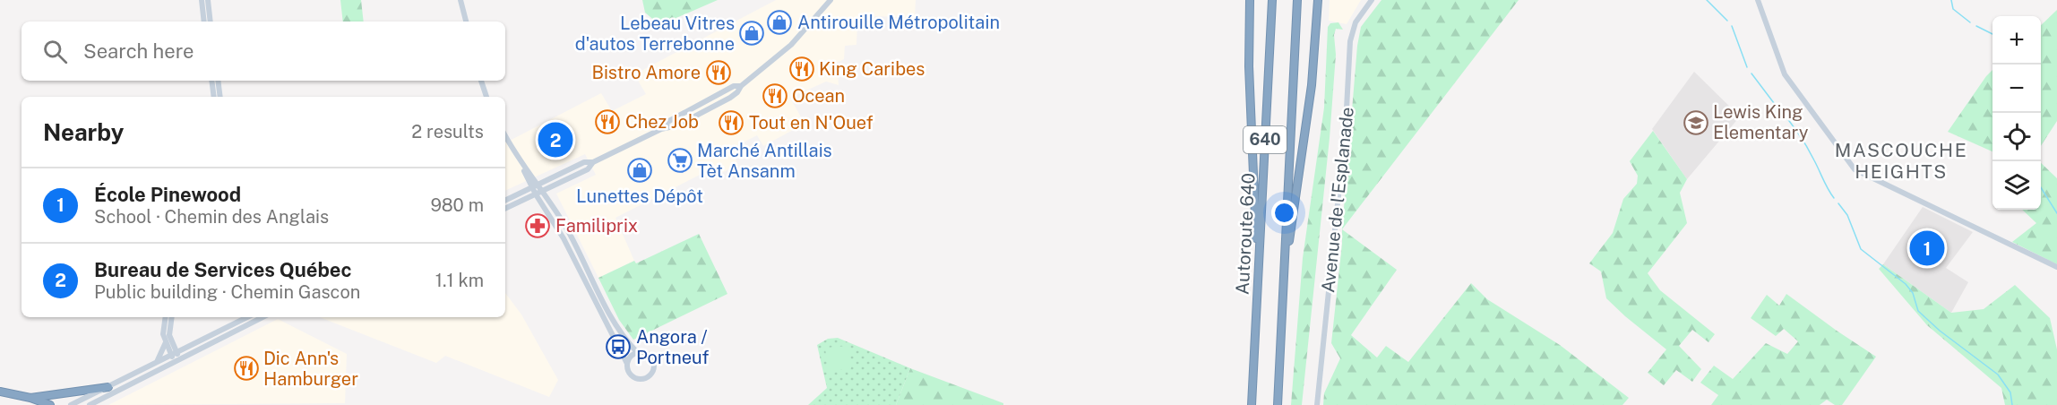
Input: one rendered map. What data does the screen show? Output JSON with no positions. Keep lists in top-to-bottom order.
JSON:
{
  "streets": {
    "highway": ["640", "Autoroute 640"],
    "street": ["Avenue de l'Esplanade"]
  },
  "districts": ["MASCOUCHE HEIGHTS"],
  "places": {
    "shop": ["Antirouille Métropolitain", "Lebeau Vitres d'autos Terrebonne", "Lunettes Dépôt"],
    "restaurant": [
      "King Caribes",
      "Bistro Amore",
      "Ocean",
      "Chez Job",
      "Tout en N'Ouef",
      "Dic Ann's Hamburger"
    ],
    "school or university": ["Lewis King Elementary"],
    "supermarket": ["Marché Antillais Tèt Ansanm"],
    "pharmacy": ["Familiprix"],
    "bus stop": ["Angora / Portneuf"]
  },
  "page": {
    "map_buttons": ["+", "−"],
    "search": "Search here",
    "heading": ["Nearby", "2 results"],
    "pins": ["2", "1"],
    "list": [
      {
        "mark": "1",
        "name": "École Pinewood",
        "note": "School · Chemin des Anglais",
        "value": "980 m"
      },
      {
        "mark": "2",
        "name": "Bureau de Services Québec",
        "note": "Public building · Chemin Gascon",
        "value": "1.1 km"
      }
    ]
  }
}
